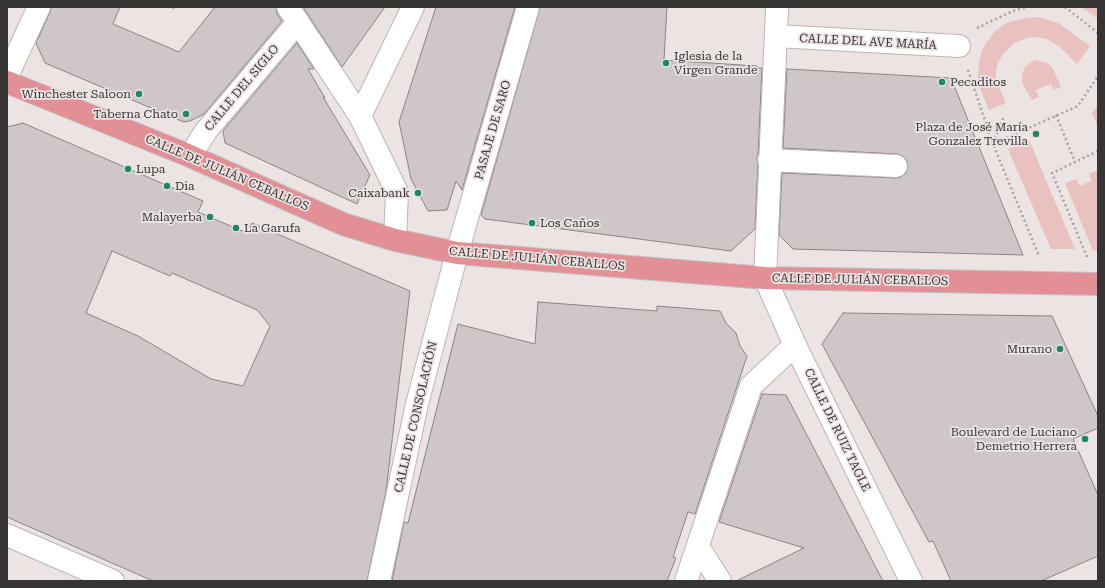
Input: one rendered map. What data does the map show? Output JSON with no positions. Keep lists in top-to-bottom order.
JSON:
{
  "streets": {
    "highway": ["CALLE DE JULIÁN CEBALLOS"],
    "street": [
      "CALLE DEL AVE MARÍA",
      "CALLE DEL SIGLO",
      "PASAJE DE SARO",
      "CALLE DE CONSOLACIÓN",
      "CALLE DE RUIZ TAGLE"
    ]
  },
  "crossings": [
    ["CALLE DEL SIGLO", "CALLE DE JULIÁN CEBALLOS"],
    ["PASAJE DE SARO", "CALLE DE JULIÁN CEBALLOS"],
    ["PASAJE DE SARO", "CALLE DE CONSOLACIÓN"],
    ["CALLE DE JULIÁN CEBALLOS", "CALLE DE CONSOLACIÓN"],
    ["CALLE DE JULIÁN CEBALLOS", "CALLE DE RUIZ TAGLE"]
  ],
  "places": [
    "Iglesia de la Virgen Grande",
    "Pecaditos",
    "Winchester Saloon",
    "Taberna Chato",
    "Plaza de José María Gonzalez Trevilla",
    "Lupa",
    "Dia",
    "Caixabank",
    "Malayerba",
    "Los Caños",
    "La Garufa",
    "Murano",
    "Boulevard de Luciano Demetrio Herrera"
  ]
}
